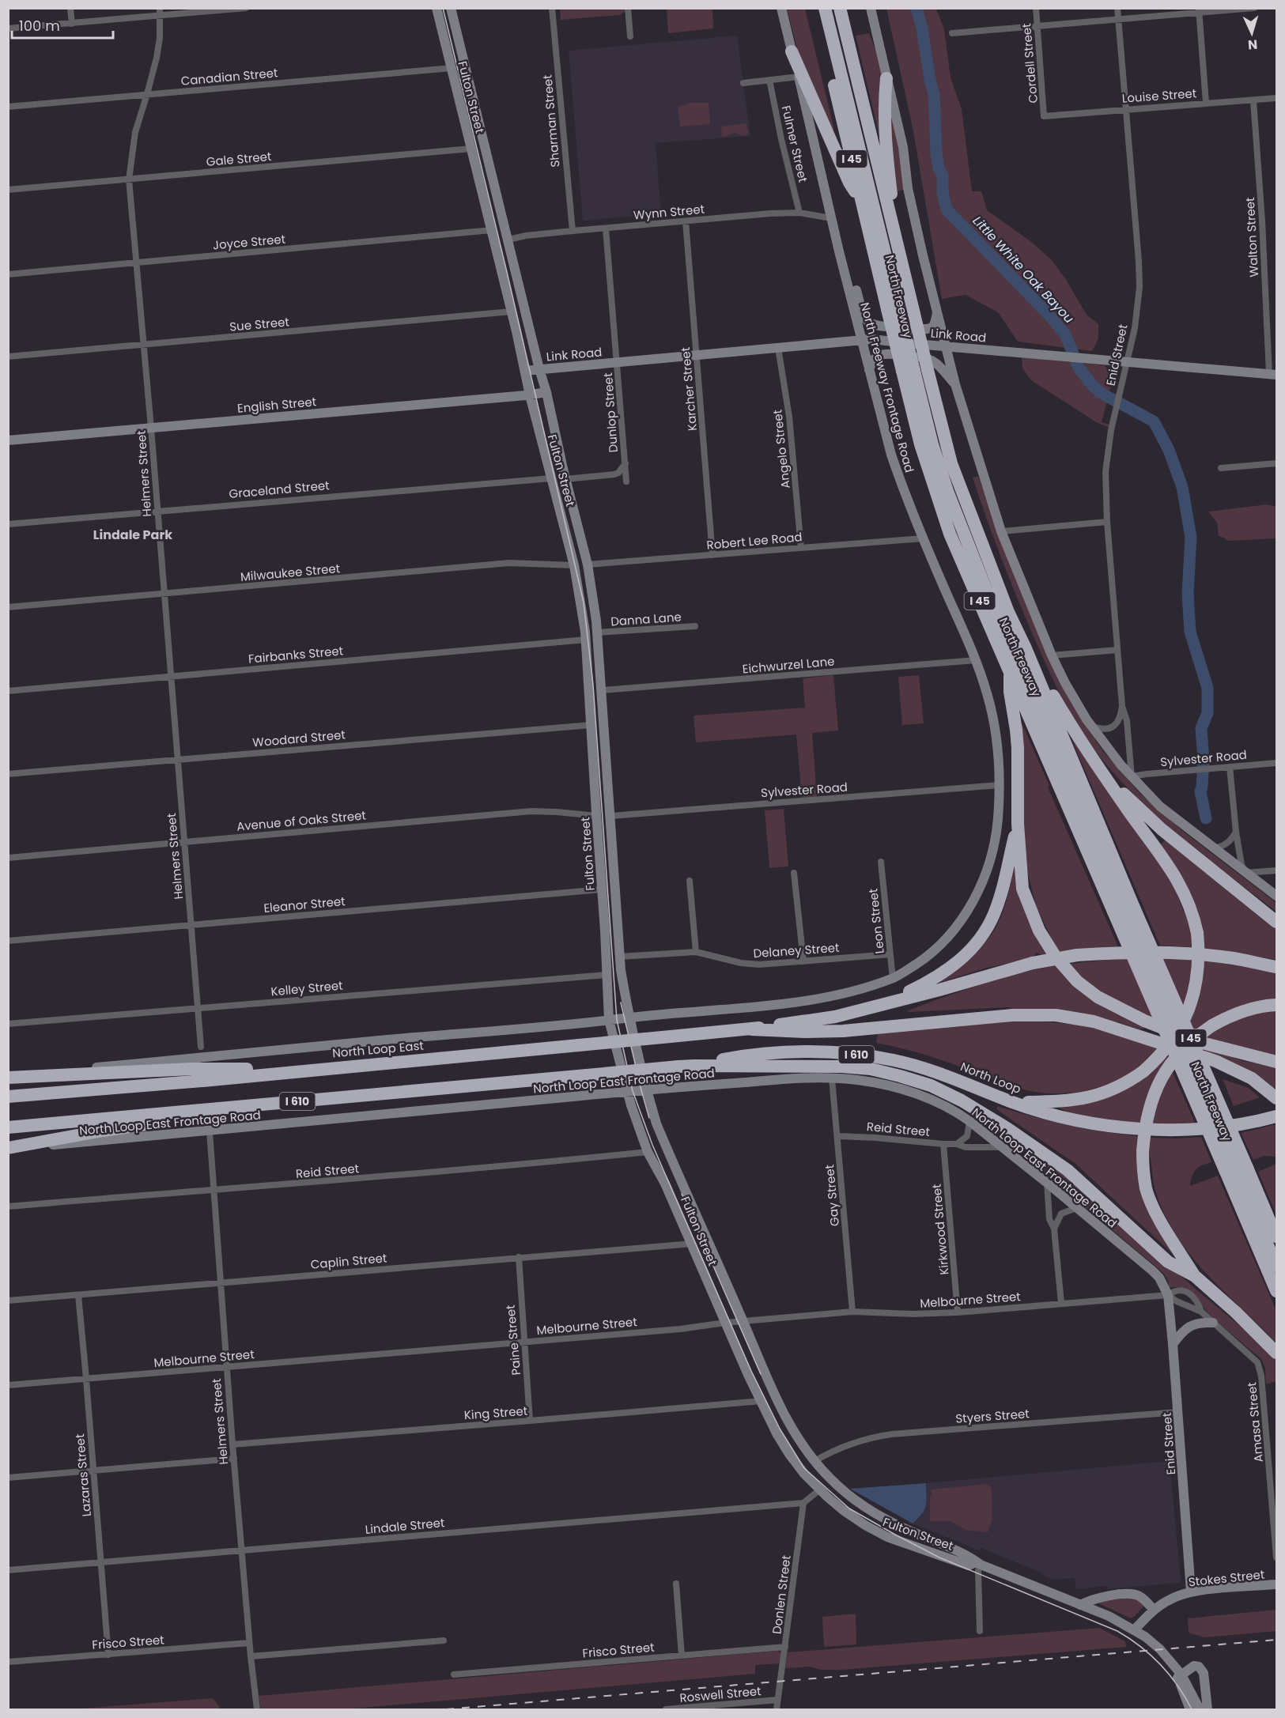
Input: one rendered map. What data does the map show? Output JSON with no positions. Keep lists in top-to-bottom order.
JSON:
{
  "streets": {
    "highway": [
      "I 45",
      "North Freeway",
      "North Loop East",
      "I 610",
      "North Loop"
    ],
    "main road": [
      "Fulton Street",
      "Link Road",
      "Enid Street",
      "North Freeway Frontage Road",
      "English Street",
      "North Loop East Frontage Road",
      "Stokes Street"
    ],
    "street": [
      "Cordell Street",
      "Canadian Street",
      "Louise Street",
      "Sharman Street",
      "Fulmer Street",
      "Gale Street",
      "Wynn Street",
      "Walton Street",
      "Joyce Street",
      "Sue Street",
      "Karcher Street",
      "Dunlop Street",
      "Angelo Street",
      "Helmers Street",
      "Graceland Street",
      "Robert Lee Road",
      "Milwaukee Street",
      "Danna Lane",
      "Fairbanks Street",
      "Eichwurzel Lane",
      "Woodard Street",
      "Sylvester Road",
      "Avenue of Oaks Street",
      "Eleanor Street",
      "Leon Street",
      "Delaney Street",
      "Kelley Street",
      "Reid Street",
      "Gay Street",
      "Kirkwood Street",
      "Caplin Street",
      "Melbourne Street",
      "Paine Street",
      "King Street",
      "Styers Street",
      "Amasa Street",
      "Lazaras Street",
      "Lindale Street",
      "Donlen Street",
      "Frisco Street",
      "Roswell Street"
    ]
  },
  "crossings": [
    ["Cordell Street", "Louise Street"],
    ["Canadian Street", "Fulton Street"],
    ["Canadian Street", "Helmers Street"],
    ["Louise Street", "Walton Street"],
    ["Louise Street", "Enid Street"],
    ["Fulton Street", "Gale Street"],
    ["Fulton Street", "Wynn Street"],
    ["Fulton Street", "Joyce Street"],
    ["Fulton Street", "Sue Street"],
    ["Fulton Street", "Link Road"],
    ["Fulton Street", "English Street"],
    ["Fulton Street", "Graceland Street"],
    ["Fulton Street", "Robert Lee Road"],
    ["Fulton Street", "Milwaukee Street"],
    ["Fulton Street", "Danna Lane"],
    ["Fulton Street", "Fairbanks Street"],
    ["Fulton Street", "Eichwurzel Lane"],
    ["Fulton Street", "Woodard Street"],
    ["Fulton Street", "Sylvester Road"],
    ["Fulton Street", "Avenue of Oaks Street"],
    ["Fulton Street", "Eleanor Street"],
    ["Fulton Street", "Delaney Street"],
    ["Fulton Street", "Kelley Street"],
    ["Fulton Street", "North Loop East Frontage Road"],
    ["Fulton Street", "Reid Street"],
    ["Fulton Street", "Caplin Street"],
    ["Fulton Street", "Melbourne Street"],
    ["Fulton Street", "King Street"],
    ["Fulton Street", "Styers Street"],
    ["Fulton Street", "Stokes Street"],
    ["Sharman Street", "Wynn Street"],
    ["Fulmer Street", "Wynn Street"],
    ["Gale Street", "Helmers Street"],
    ["Wynn Street", "North Freeway Frontage Road"],
    ["Wynn Street", "Karcher Street"],
    ["Wynn Street", "Dunlop Street"],
    ["Walton Street", "Link Road"],
    ["Joyce Street", "Helmers Street"],
    ["Sue Street", "Helmers Street"],
    ["Link Road", "Enid Street"],
    ["Link Road", "North Freeway Frontage Road"],
    ["Link Road", "Karcher Street"],
    ["Link Road", "Dunlop Street"],
    ["Link Road", "Angelo Street"],
    ["Enid Street", "Sylvester Road"],
    ["Enid Street", "North Loop East Frontage Road"],
    ["Enid Street", "Melbourne Street"],
    ["Enid Street", "Styers Street"],
    ["Enid Street", "Amasa Street"],
    ["Enid Street", "Stokes Street"],
    ["North Freeway Frontage Road", "Robert Lee Road"],
    ["North Freeway Frontage Road", "Eichwurzel Lane"],
    ["North Freeway Frontage Road", "Sylvester Road"],
    ["North Freeway Frontage Road", "Leon Street"],
    ["Karcher Street", "Robert Lee Road"],
    ["English Street", "Helmers Street"],
    ["Angelo Street", "Robert Lee Road"],
    ["Helmers Street", "Graceland Street"],
    ["Helmers Street", "Milwaukee Street"],
    ["Helmers Street", "Fairbanks Street"],
    ["Helmers Street", "Woodard Street"],
    ["Helmers Street", "Avenue of Oaks Street"],
    ["Helmers Street", "Eleanor Street"],
    ["Helmers Street", "Kelley Street"],
    ["Helmers Street", "North Loop East Frontage Road"],
    ["Helmers Street", "Reid Street"],
    ["Helmers Street", "Caplin Street"],
    ["Helmers Street", "Melbourne Street"],
    ["Helmers Street", "King Street"],
    ["Helmers Street", "Lindale Street"],
    ["Helmers Street", "Frisco Street"],
    ["Leon Street", "Delaney Street"],
    ["I 610", "North Loop"],
    ["North Loop East Frontage Road", "Reid Street"],
    ["North Loop East Frontage Road", "Gay Street"],
    ["North Loop East Frontage Road", "Melbourne Street"],
    ["North Loop East Frontage Road", "Amasa Street"],
    ["Reid Street", "Gay Street"],
    ["Reid Street", "Kirkwood Street"],
    ["Gay Street", "Melbourne Street"],
    ["Kirkwood Street", "Melbourne Street"],
    ["Caplin Street", "Paine Street"],
    ["Caplin Street", "Lazaras Street"],
    ["Melbourne Street", "Paine Street"],
    ["Melbourne Street", "Amasa Street"],
    ["Melbourne Street", "Lazaras Street"],
    ["Paine Street", "King Street"],
    ["Lazaras Street", "Lindale Street"],
    ["Lazaras Street", "Frisco Street"],
    ["Lindale Street", "Donlen Street"],
    ["Donlen Street", "Frisco Street"],
    ["Donlen Street", "Roswell Street"]
  ],
  "districts": ["Lindale Park"],
  "water": ["Little White Oak Bayou"],
  "scale_bar": "100 m",
  "north": "bottom"
}
